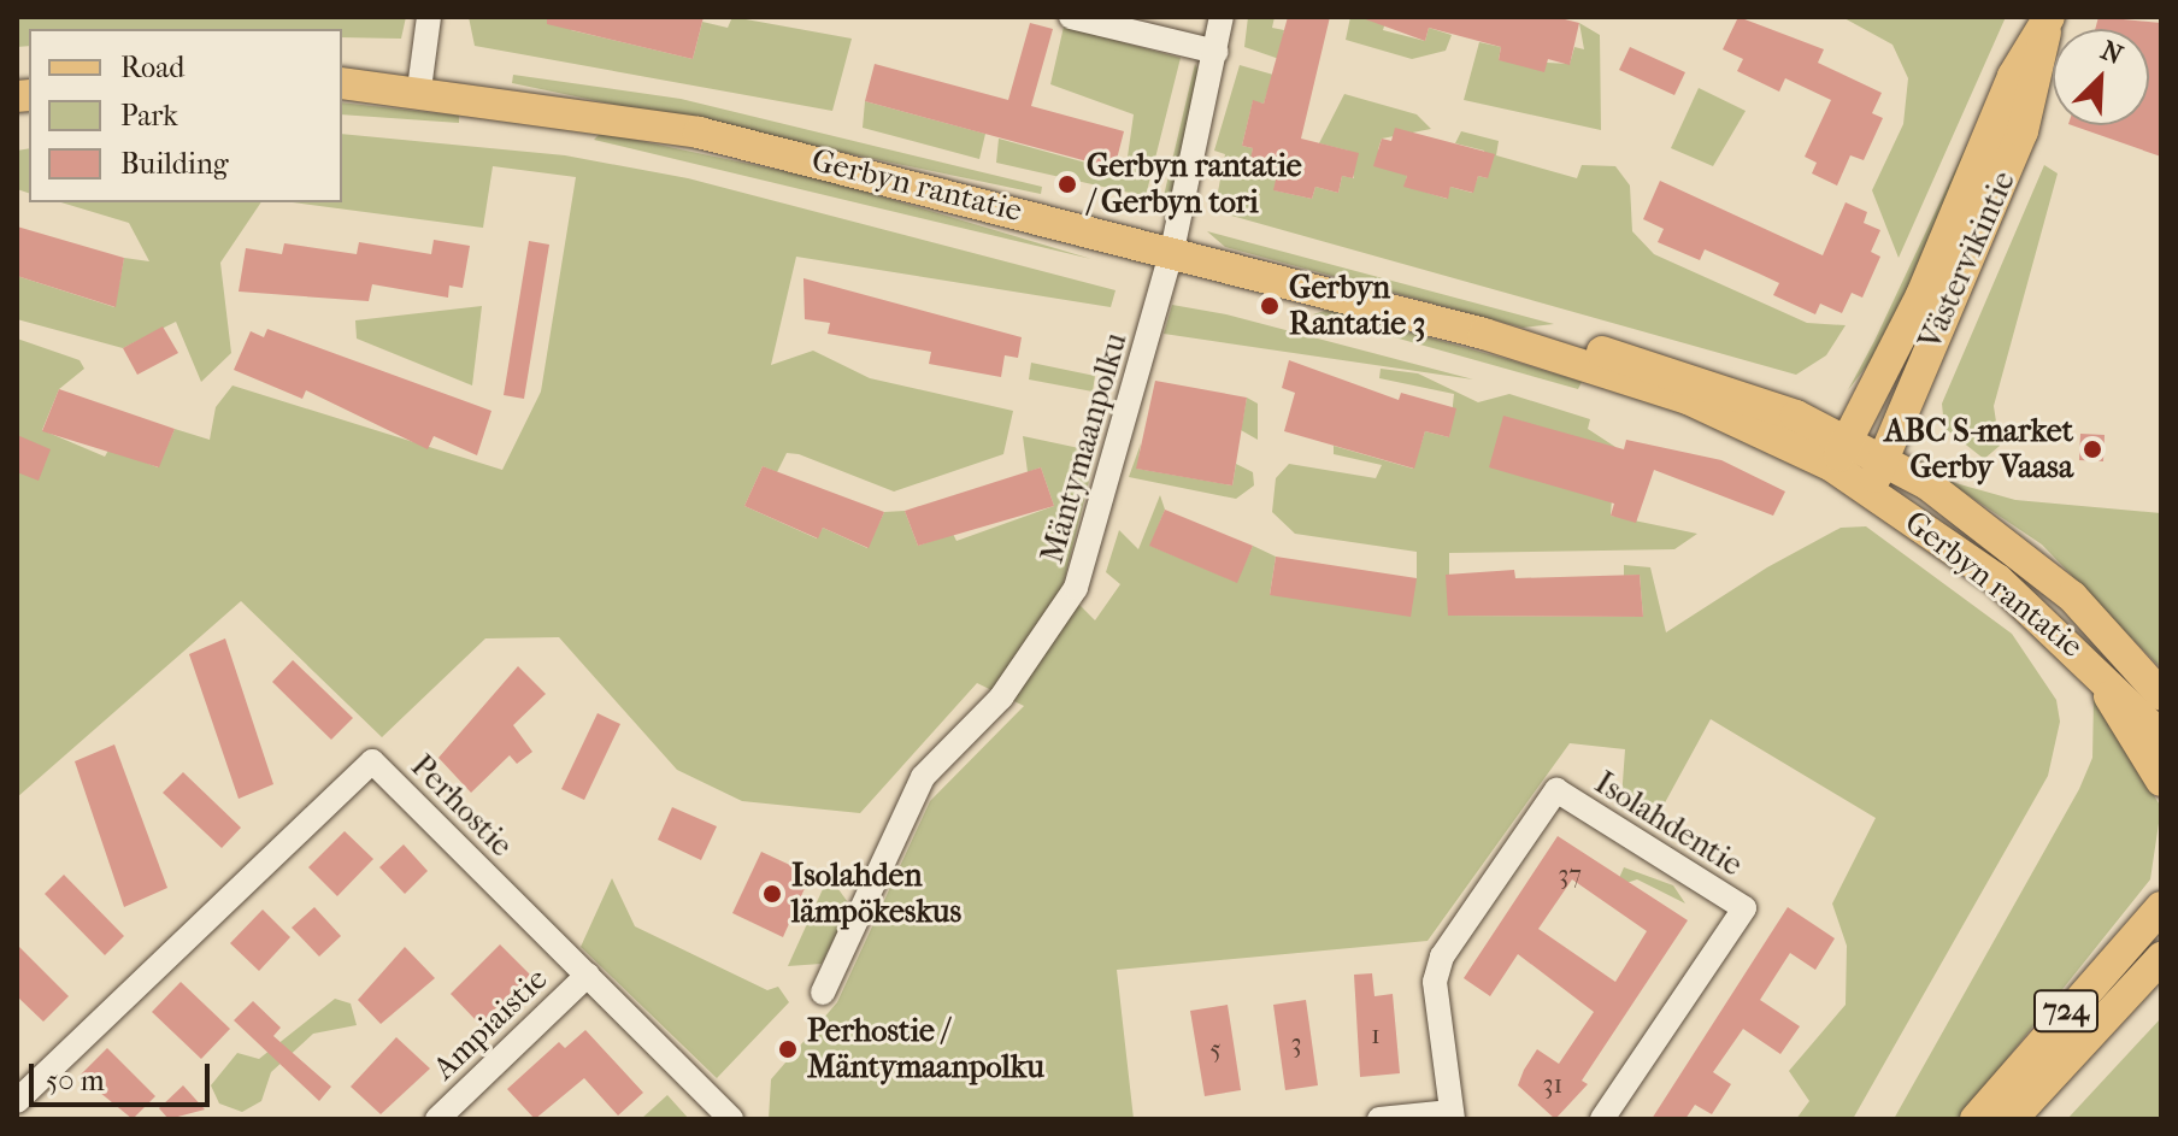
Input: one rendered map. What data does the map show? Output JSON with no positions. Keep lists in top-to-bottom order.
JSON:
{
  "streets": {
    "main road": ["Gerbyn rantatie", "Västervikintie", "724"],
    "street": [
      "Mäntymaanpolku",
      "Perhostie",
      "Isolahdentie",
      "Ampiaistie"
    ]
  },
  "crossings": [
    ["Gerbyn rantatie", "Västervikintie"],
    ["Gerbyn rantatie", "Mäntymaanpolku"],
    ["Perhostie", "Ampiaistie"]
  ],
  "places": [
    "Gerbyn rantatie / Gerbyn tori",
    "Gerbyn Rantatie 3",
    "ABC S-market Gerby Vaasa",
    "Isolahden lämpökeskus",
    "Perhostie / Mäntymaanpolku"
  ],
  "house_numbers": [
    "37",
    "1",
    "3",
    "5",
    "31"
  ],
  "legend": ["Road", "Park", "Building"],
  "scale_bar": "50 m",
  "north": "top right"
}
